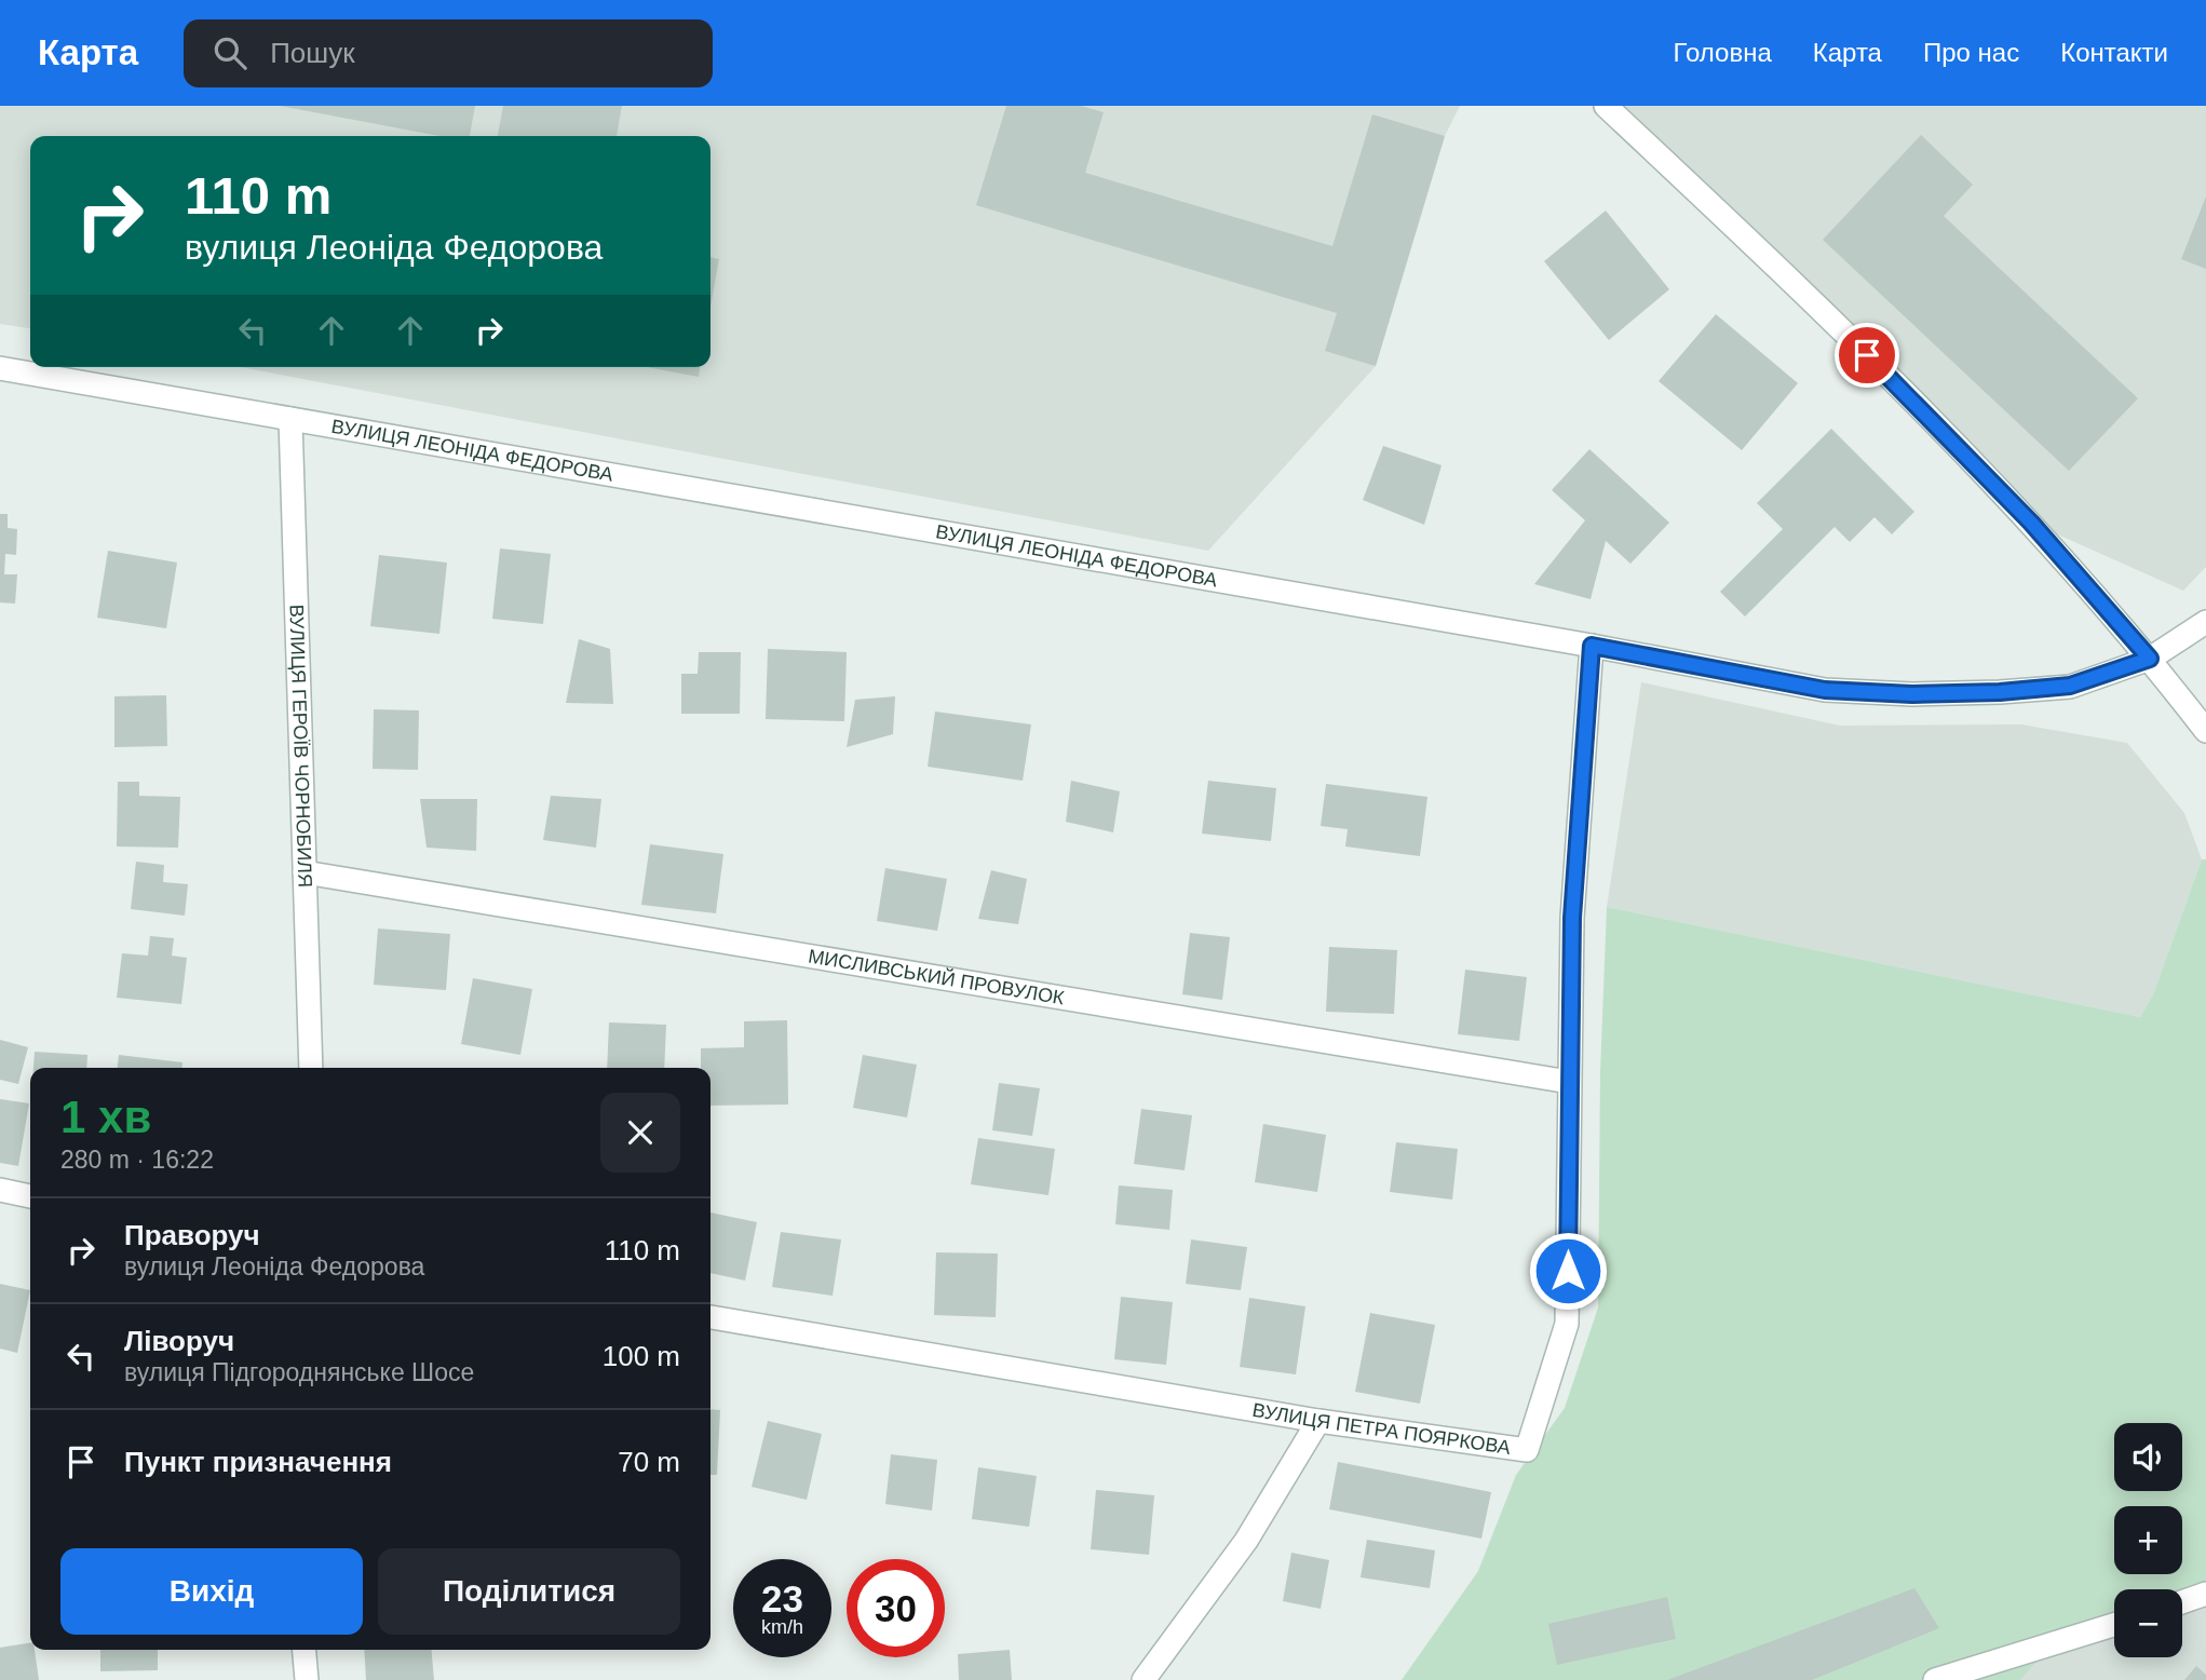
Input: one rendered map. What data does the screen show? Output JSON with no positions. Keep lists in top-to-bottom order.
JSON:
{
  "streets": {
    "street": [
      "ВУЛИЦЯ ЛЕОНІДА ФЕДОРОВА",
      "ВУЛИЦЯ ГЕРОЇВ ЧОРНОБИЛЯ",
      "МИСЛИВСЬКИЙ ПРОВУЛОК",
      "ВУЛИЦЯ ПЕТРА ПОЯРКОВА"
    ]
  },
  "crossings": [
    ["ВУЛИЦЯ ЛЕОНІДА ФЕДОРОВА", "ВУЛИЦЯ ГЕРОЇВ ЧОРНОБИЛЯ"],
    ["ВУЛИЦЯ ЛЕОНІДА ФЕДОРОВА", "ВУЛИЦЯ ПЕТРА ПОЯРКОВА"],
    ["ВУЛИЦЯ ГЕРОЇВ ЧОРНОБИЛЯ", "МИСЛИВСЬКИЙ ПРОВУЛОК"],
    ["МИСЛИВСЬКИЙ ПРОВУЛОК", "ВУЛИЦЯ ПЕТРА ПОЯРКОВА"]
  ],
  "page": {
    "header": "Карта",
    "search": "Пошук",
    "nav": [
      "Головна",
      "Карта",
      "Про нас",
      "Контакти"
    ],
    "turn": ["110 m", "вулиця Леоніда Федорова"],
    "heading": ["1 хв", "280 m · 16:22"],
    "list": [
      {
        "name": "Праворуч",
        "note": "вулиця Леоніда Федорова",
        "value": "110 m"
      },
      {
        "name": "Ліворуч",
        "note": "вулиця Підгороднянське Шосе",
        "value": "100 m"
      },
      {
        "name": "Пункт призначення",
        "value": "70 m"
      }
    ],
    "map_buttons": ["+", "−"],
    "buttons": ["Вихід", "Поділитися"],
    "speed": "23 km/h",
    "limit": "30"
  }
}
